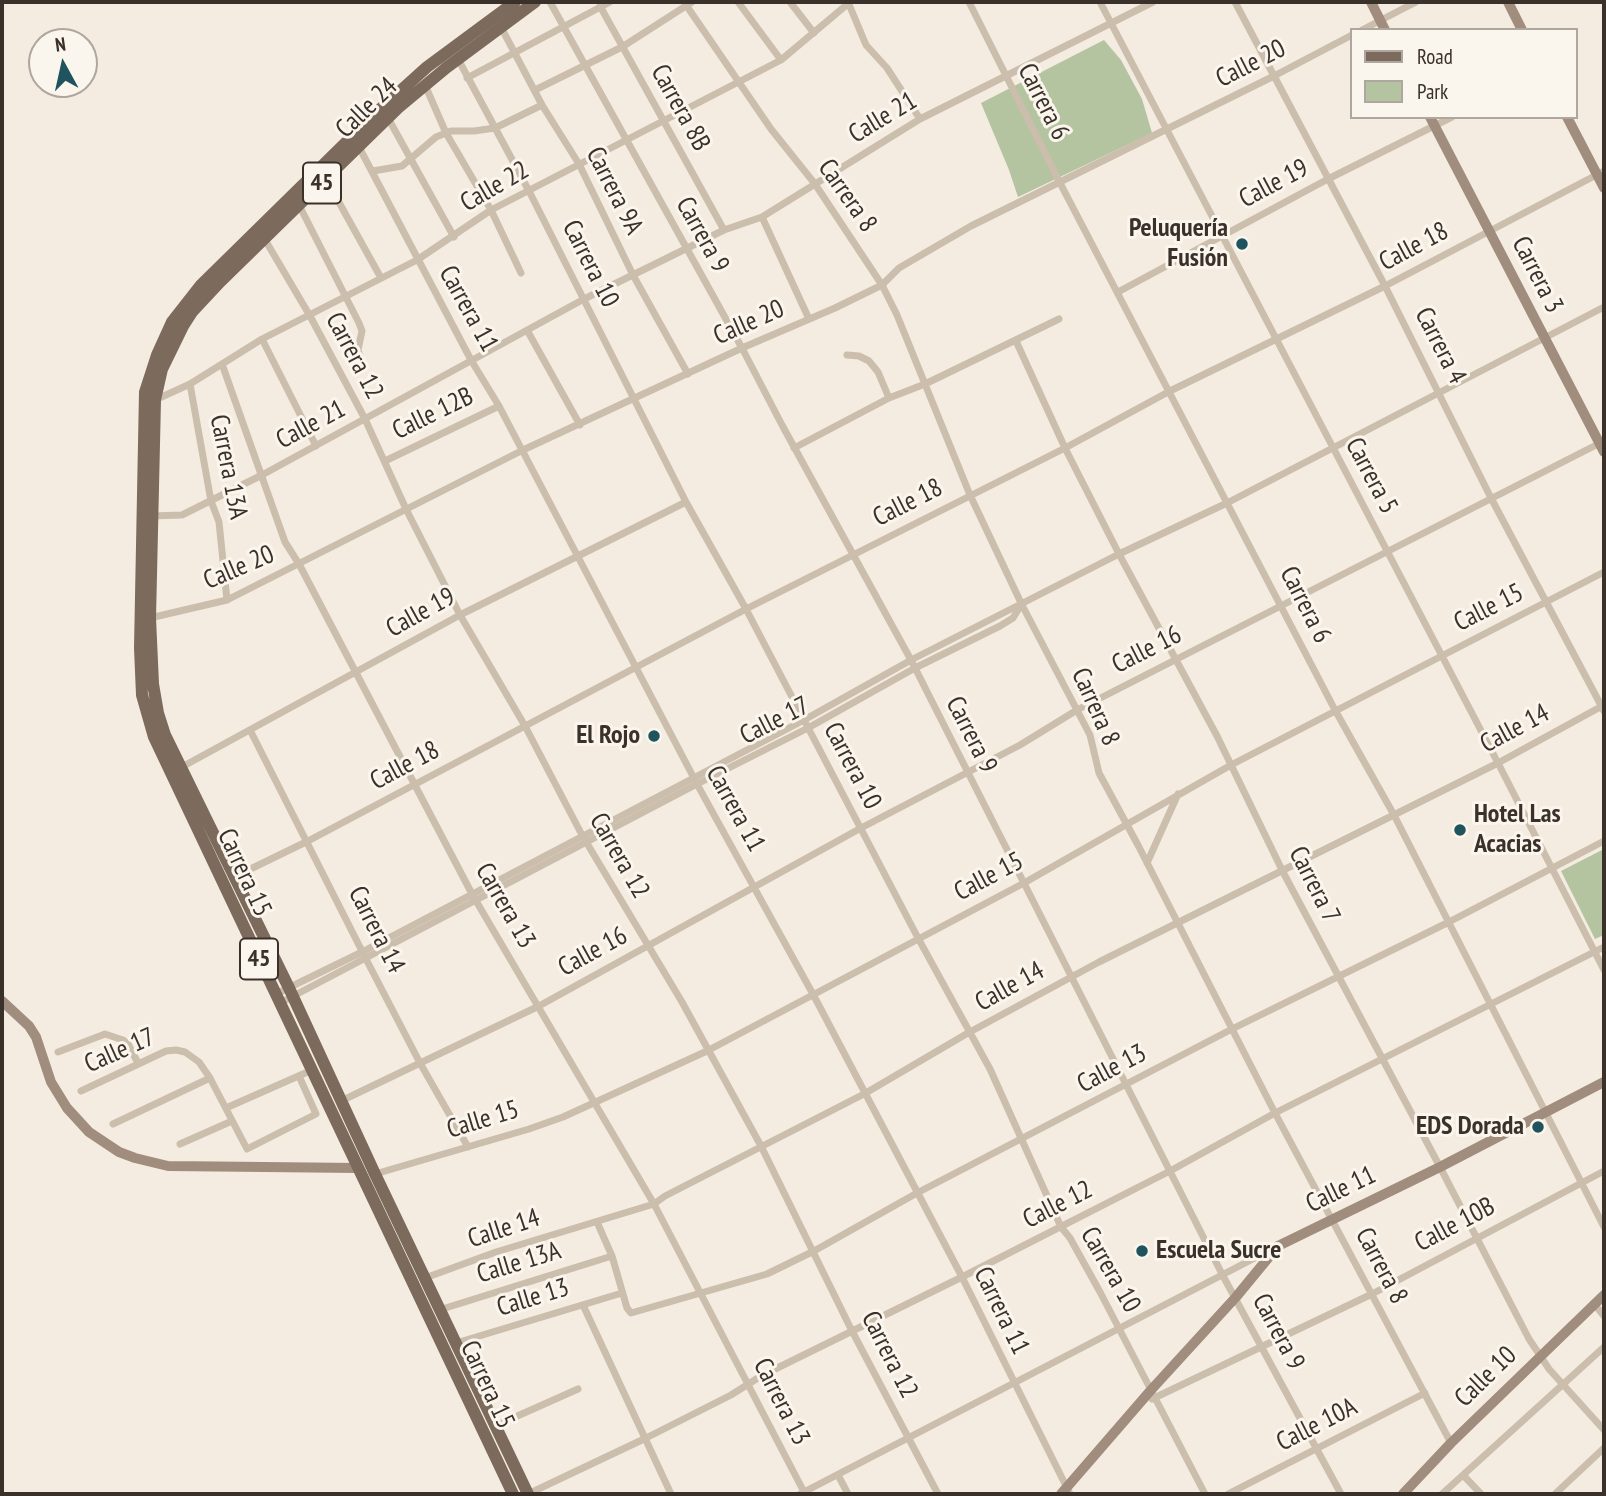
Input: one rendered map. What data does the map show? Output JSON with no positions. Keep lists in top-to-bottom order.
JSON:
{
  "streets": {
    "main road": [
      "Calle 24",
      "45",
      "Carrera 3",
      "Carrera 15",
      "Calle 11",
      "Calle 10"
    ],
    "street": [
      "Calle 20",
      "Carrera 6",
      "Carrera 8B",
      "Calle 21",
      "Calle 19",
      "Calle 22",
      "Carrera 9A",
      "Carrera 8",
      "Carrera 9",
      "Calle 18",
      "Carrera 10",
      "Carrera 11",
      "Carrera 4",
      "Carrera 12",
      "Calle 12B",
      "Carrera 13A",
      "Carrera 5",
      "Calle 15",
      "Calle 16",
      "Calle 17",
      "Calle 14",
      "Carrera 7",
      "Carrera 13",
      "Carrera 14",
      "Calle 13",
      "Calle 12",
      "Calle 10B",
      "Calle 13A",
      "Calle 10A"
    ]
  },
  "crossings": [
    ["Calle 20", "Carrera 6"],
    ["Calle 20", "Carrera 9A"],
    ["Calle 20", "Carrera 8"],
    ["Calle 20", "Carrera 9"],
    ["Calle 20", "Carrera 10"],
    ["Calle 20", "Carrera 11"],
    ["Calle 20", "Carrera 4"],
    ["Calle 20", "Carrera 12"],
    ["Calle 20", "Carrera 13A"],
    ["Calle 20", "Carrera 5"],
    ["Calle 20", "Carrera 15"],
    ["Calle 20", "Carrera 13"],
    ["Carrera 6", "Calle 21"],
    ["Carrera 6", "Calle 19"],
    ["Carrera 6", "Calle 18"],
    ["Carrera 6", "Calle 15"],
    ["Carrera 6", "Calle 16"],
    ["Carrera 6", "Calle 17"],
    ["Carrera 6", "Calle 14"],
    ["Carrera 6", "Calle 13"],
    ["Carrera 6", "Calle 11"],
    ["Carrera 6", "Calle 12"],
    ["Carrera 6", "Calle 10B"],
    ["Calle 24", "Calle 22"],
    ["Calle 24", "Carrera 9A"],
    ["Calle 24", "Carrera 10"],
    ["Calle 24", "Carrera 11"],
    ["Calle 24", "Carrera 12"],
    ["Calle 24", "Carrera 15"],
    ["Carrera 8B", "Calle 21"],
    ["Carrera 8B", "Calle 22"],
    ["Calle 21", "Carrera 9A"],
    ["Calle 21", "Carrera 8"],
    ["Calle 21", "Carrera 9"],
    ["Calle 21", "Carrera 10"],
    ["Calle 21", "Carrera 11"],
    ["Calle 21", "Carrera 12"],
    ["Calle 21", "Carrera 13A"],
    ["Calle 21", "Carrera 5"],
    ["Calle 21", "Carrera 15"],
    ["Calle 21", "Carrera 13"],
    ["Calle 19", "Carrera 10"],
    ["Calle 19", "Carrera 3"],
    ["Calle 19", "Carrera 11"],
    ["Calle 19", "Carrera 4"],
    ["Calle 19", "Carrera 12"],
    ["Calle 19", "Carrera 5"],
    ["Calle 19", "Carrera 15"],
    ["Calle 19", "Carrera 13"],
    ["Calle 19", "Carrera 14"],
    ["Calle 22", "Carrera 9A"],
    ["Calle 22", "Carrera 8"],
    ["Calle 22", "Carrera 9"],
    ["Calle 22", "Carrera 10"],
    ["Calle 22", "Carrera 11"],
    ["Calle 22", "Carrera 12"],
    ["Calle 22", "Carrera 13A"],
    ["Calle 22", "Carrera 15"],
    ["Calle 22", "Carrera 13"],
    ["Carrera 8", "Calle 18"],
    ["Carrera 8", "Calle 15"],
    ["Carrera 8", "Calle 16"],
    ["Carrera 8", "Calle 17"],
    ["Carrera 8", "Calle 14"],
    ["Carrera 8", "Calle 13"],
    ["Carrera 8", "Calle 11"],
    ["Carrera 8", "Calle 12"],
    ["Carrera 8", "Calle 10B"],
    ["Carrera 8", "Calle 10"],
    ["Carrera 8", "Calle 10A"],
    ["Carrera 9", "Calle 18"],
    ["Carrera 9", "Calle 15"],
    ["Carrera 9", "Calle 16"],
    ["Carrera 9", "Calle 17"],
    ["Carrera 9", "Calle 14"],
    ["Carrera 9", "Calle 13"],
    ["Carrera 9", "Calle 11"],
    ["Carrera 9", "Calle 12"],
    ["Carrera 9", "Calle 10B"],
    ["Carrera 9", "Calle 10A"],
    ["Calle 18", "Carrera 10"],
    ["Calle 18", "Carrera 3"],
    ["Calle 18", "Carrera 11"],
    ["Calle 18", "Carrera 4"],
    ["Calle 18", "Carrera 12"],
    ["Calle 18", "Carrera 5"],
    ["Calle 18", "Carrera 15"],
    ["Calle 18", "Carrera 7"],
    ["Calle 18", "Carrera 13"],
    ["Calle 18", "Carrera 14"],
    ["Carrera 10", "Calle 15"],
    ["Carrera 10", "Calle 16"],
    ["Carrera 10", "Calle 17"],
    ["Carrera 10", "Calle 14"],
    ["Carrera 10", "Calle 13"],
    ["Carrera 10", "Calle 11"],
    ["Carrera 10", "Calle 12"],
    ["Carrera 10", "Calle 10B"],
    ["Carrera 3", "Calle 16"],
    ["Carrera 3", "Calle 17"],
    ["Carrera 11", "Calle 12B"],
    ["Carrera 11", "Calle 15"],
    ["Carrera 11", "Calle 16"],
    ["Carrera 11", "Calle 17"],
    ["Carrera 11", "Calle 14"],
    ["Carrera 11", "Calle 13"],
    ["Carrera 11", "Calle 11"],
    ["Carrera 11", "Calle 12"],
    ["Carrera 4", "Calle 15"],
    ["Carrera 4", "Calle 16"],
    ["Carrera 4", "Calle 17"],
    ["Carrera 4", "Calle 14"],
    ["Carrera 12", "Calle 12B"],
    ["Carrera 12", "Calle 15"],
    ["Carrera 12", "Calle 16"],
    ["Carrera 12", "Calle 17"],
    ["Carrera 12", "Calle 14"],
    ["Carrera 12", "Calle 13"],
    ["Carrera 12", "Calle 12"],
    ["Carrera 5", "Calle 15"],
    ["Carrera 5", "Calle 16"],
    ["Carrera 5", "Calle 17"],
    ["Carrera 5", "Calle 14"],
    ["Carrera 5", "Calle 13"],
    ["Carrera 5", "Calle 12"],
    ["Calle 15", "Carrera 15"],
    ["Calle 15", "Carrera 7"],
    ["Calle 15", "Carrera 13"],
    ["Calle 15", "Carrera 14"],
    ["Calle 16", "Carrera 15"],
    ["Calle 16", "Carrera 7"],
    ["Calle 16", "Carrera 13"],
    ["Calle 16", "Carrera 14"],
    ["Calle 17", "Carrera 15"],
    ["Calle 17", "Carrera 7"],
    ["Calle 17", "Carrera 13"],
    ["Calle 17", "Carrera 14"],
    ["Calle 14", "Carrera 15"],
    ["Calle 14", "Carrera 7"],
    ["Calle 14", "Carrera 13"],
    ["Carrera 15", "Calle 13"],
    ["Carrera 15", "Calle 12"],
    ["Carrera 15", "Calle 13A"],
    ["Carrera 7", "Calle 13"],
    ["Carrera 7", "Calle 11"],
    ["Carrera 7", "Calle 12"],
    ["Carrera 7", "Calle 10B"],
    ["Carrera 7", "Calle 10"],
    ["Carrera 13", "Calle 13"],
    ["Carrera 13", "Calle 12"],
    ["Calle 11", "Calle 10B"]
  ],
  "places": [
    "Peluquería Fusión",
    "El Rojo",
    "Hotel Las Acacias",
    "EDS Dorada",
    "Escuela Sucre"
  ],
  "legend": ["Road", "Park"],
  "north": "top"
}
